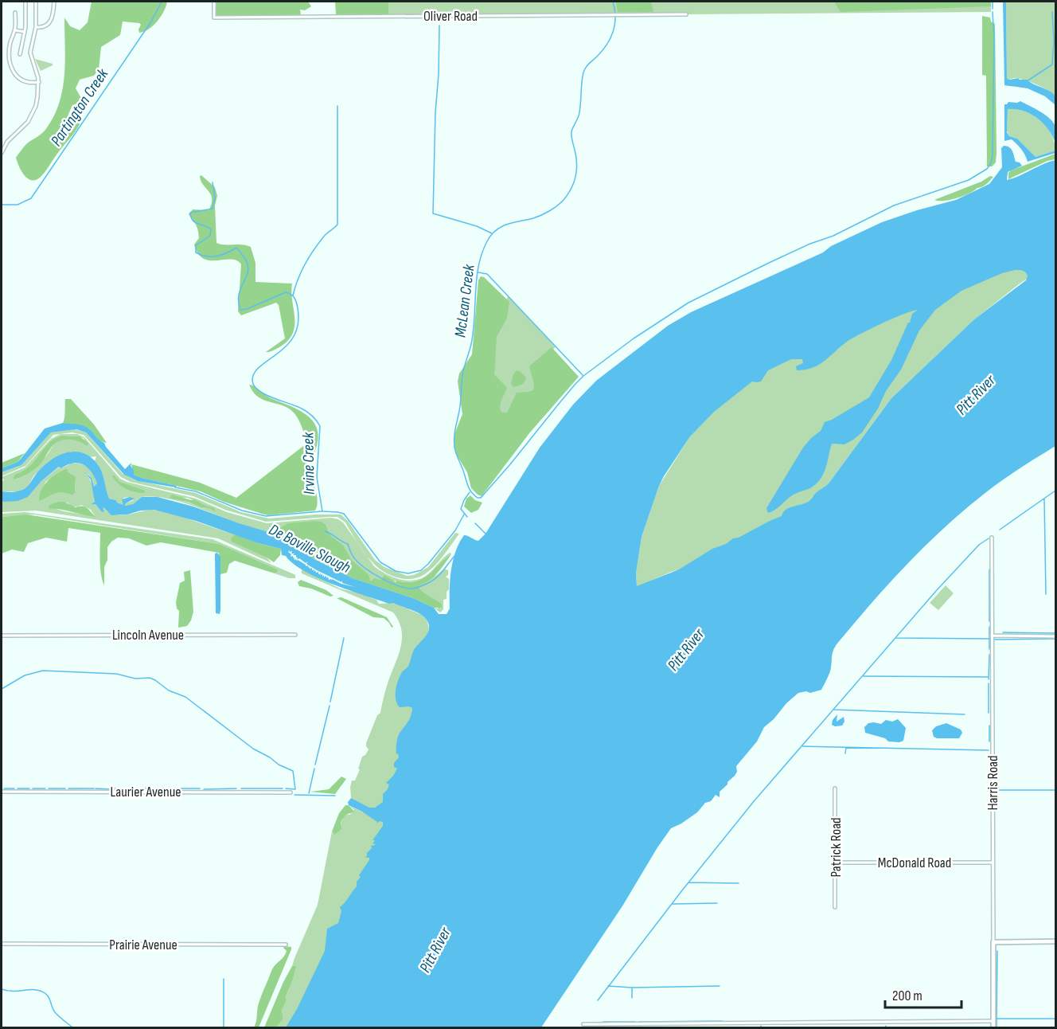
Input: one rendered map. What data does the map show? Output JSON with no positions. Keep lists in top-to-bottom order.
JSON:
{
  "streets": {
    "main road": ["Harris Road"],
    "street": [
      "Oliver Road",
      "Lincoln Avenue",
      "Laurier Avenue",
      "Patrick Road",
      "McDonald Road",
      "Prairie Avenue"
    ]
  },
  "crossings": [
    ["Harris Road", "McDonald Road"],
    ["Patrick Road", "McDonald Road"]
  ],
  "water": [
    "Partington Creek",
    "McLean Creek",
    "Pitt River",
    "Irvine Creek",
    "De Boville Slough"
  ],
  "scale_bar": "200 m"
}
